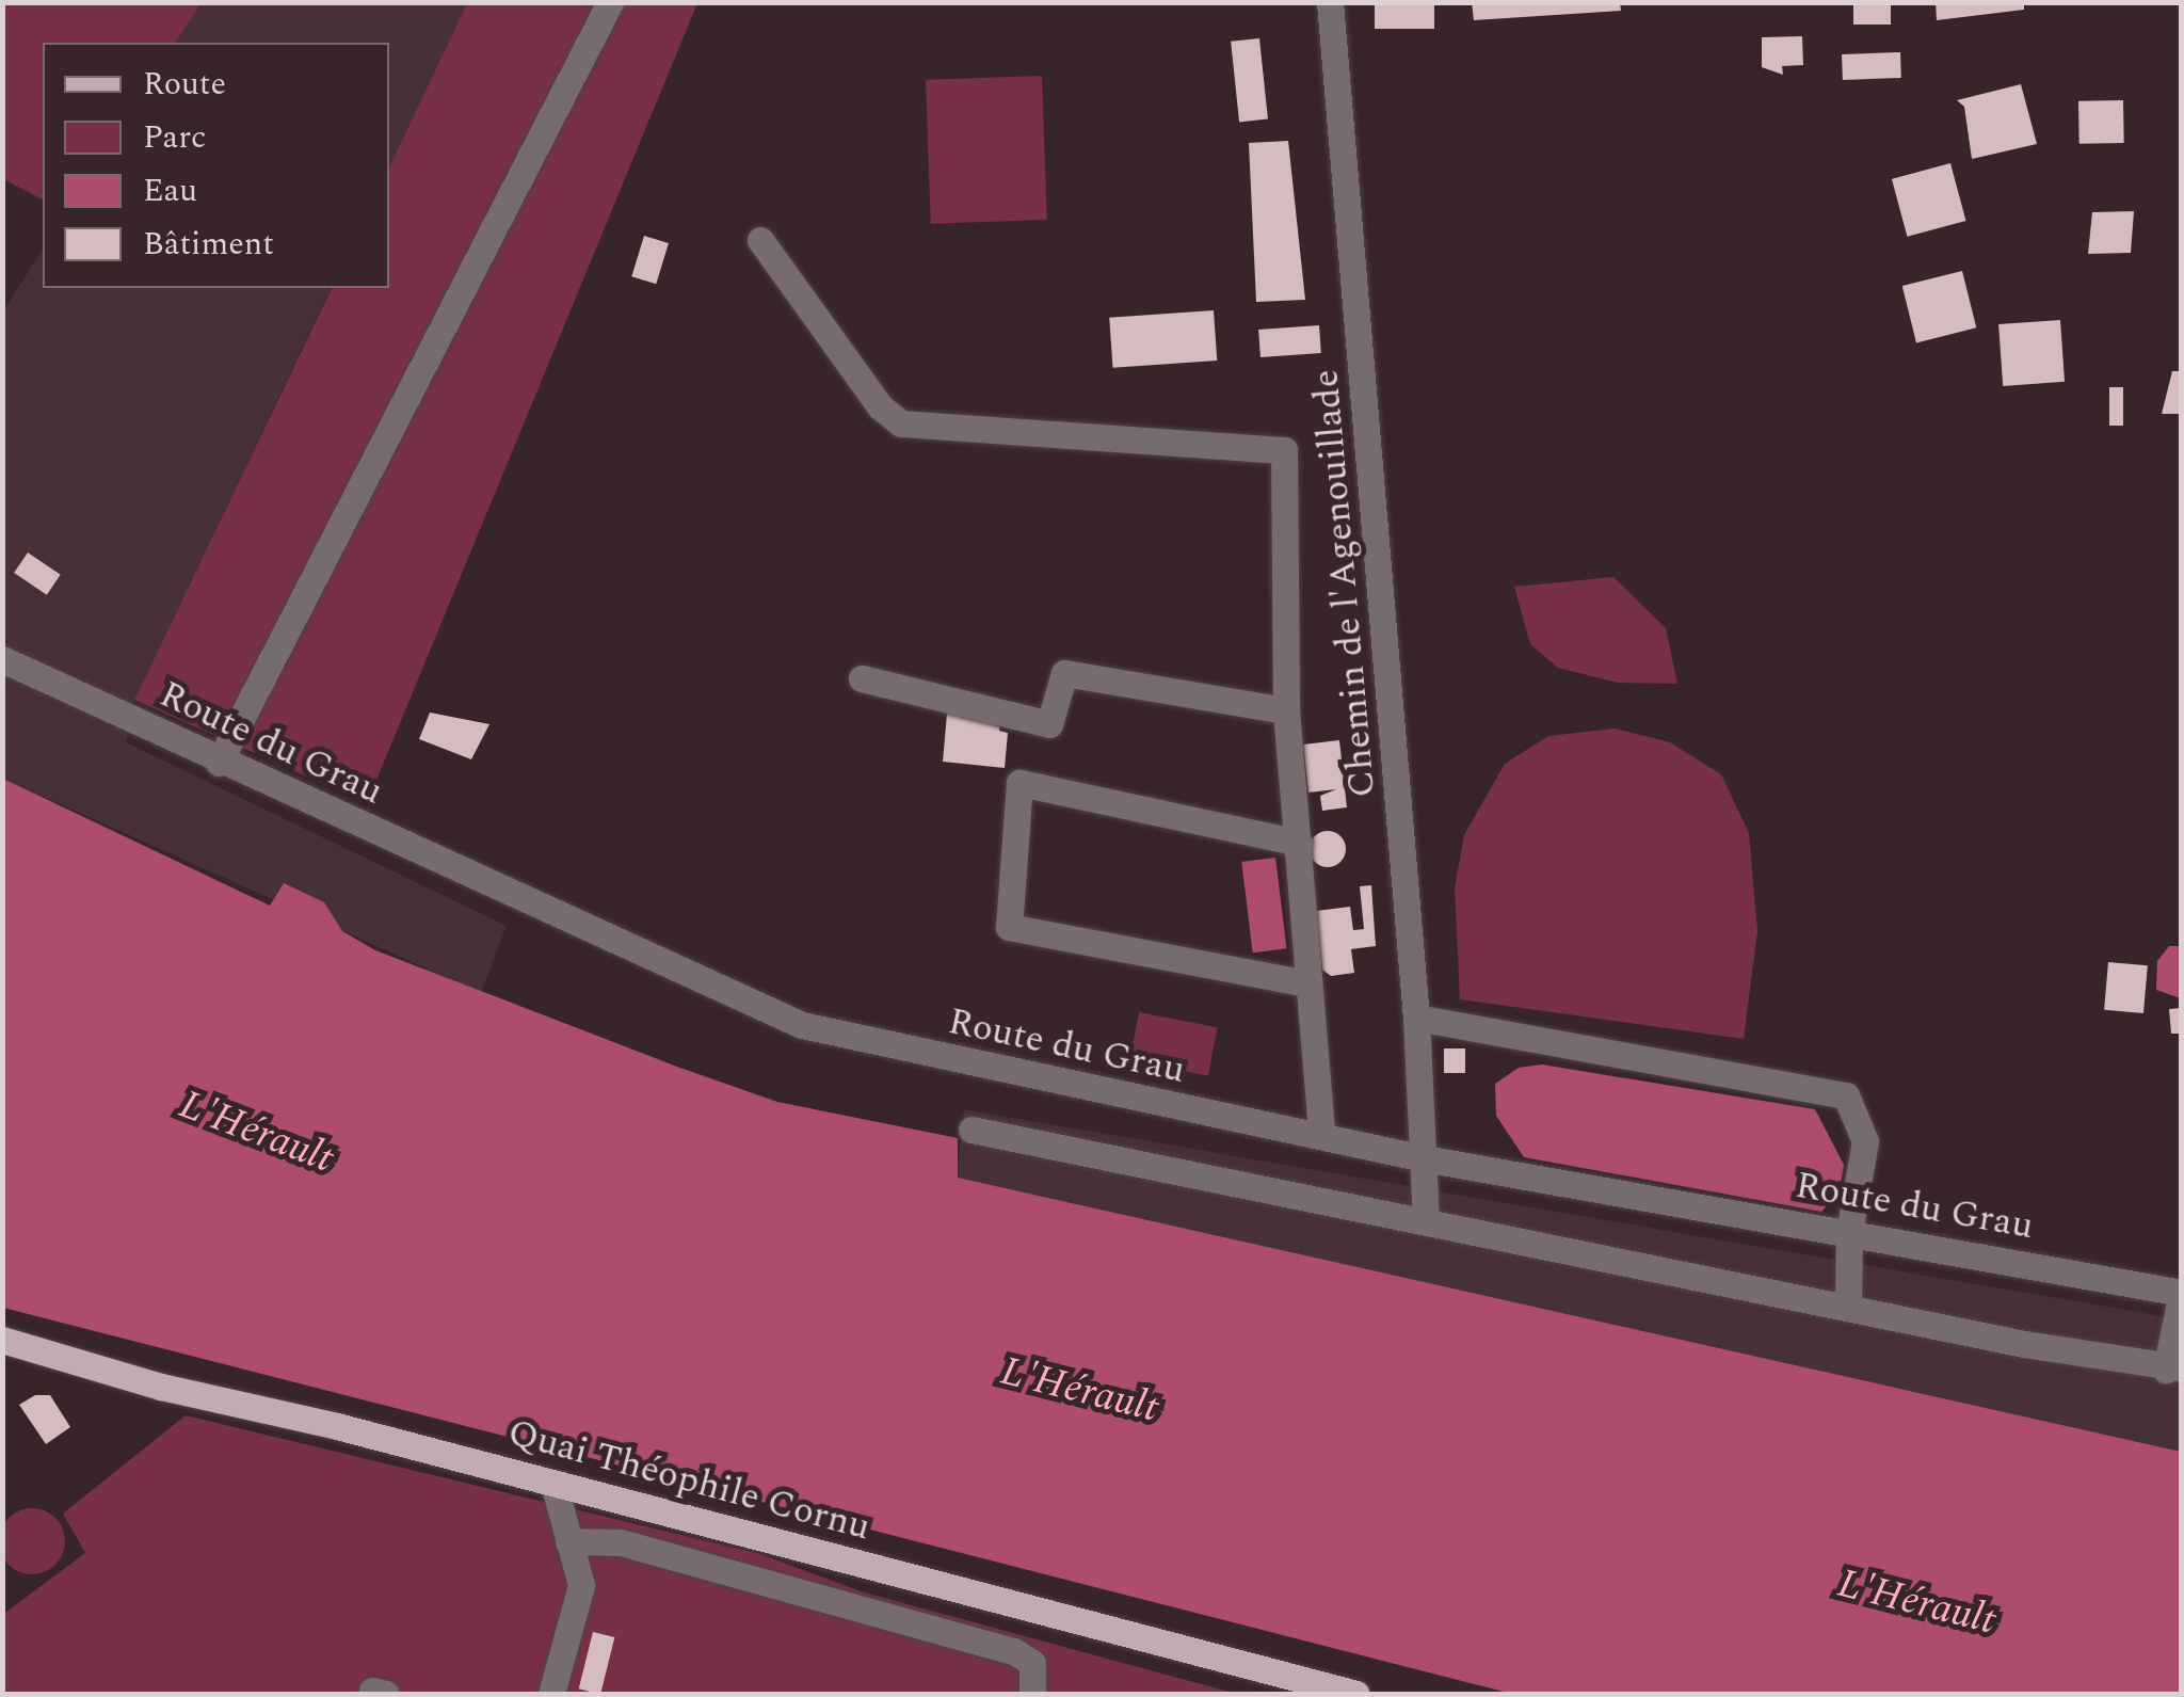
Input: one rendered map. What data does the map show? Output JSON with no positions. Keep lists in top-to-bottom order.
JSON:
{
  "streets": {
    "main road": ["Quai Théophile Cornu"],
    "street": ["Chemin de l'Agenouillade", "Route du Grau"]
  },
  "crossings": [
    ["Chemin de l'Agenouillade", "Route du Grau"]
  ],
  "water": ["L'Hérault"],
  "legend": [
    "Route",
    "Parc",
    "Eau",
    "Bâtiment"
  ]
}
